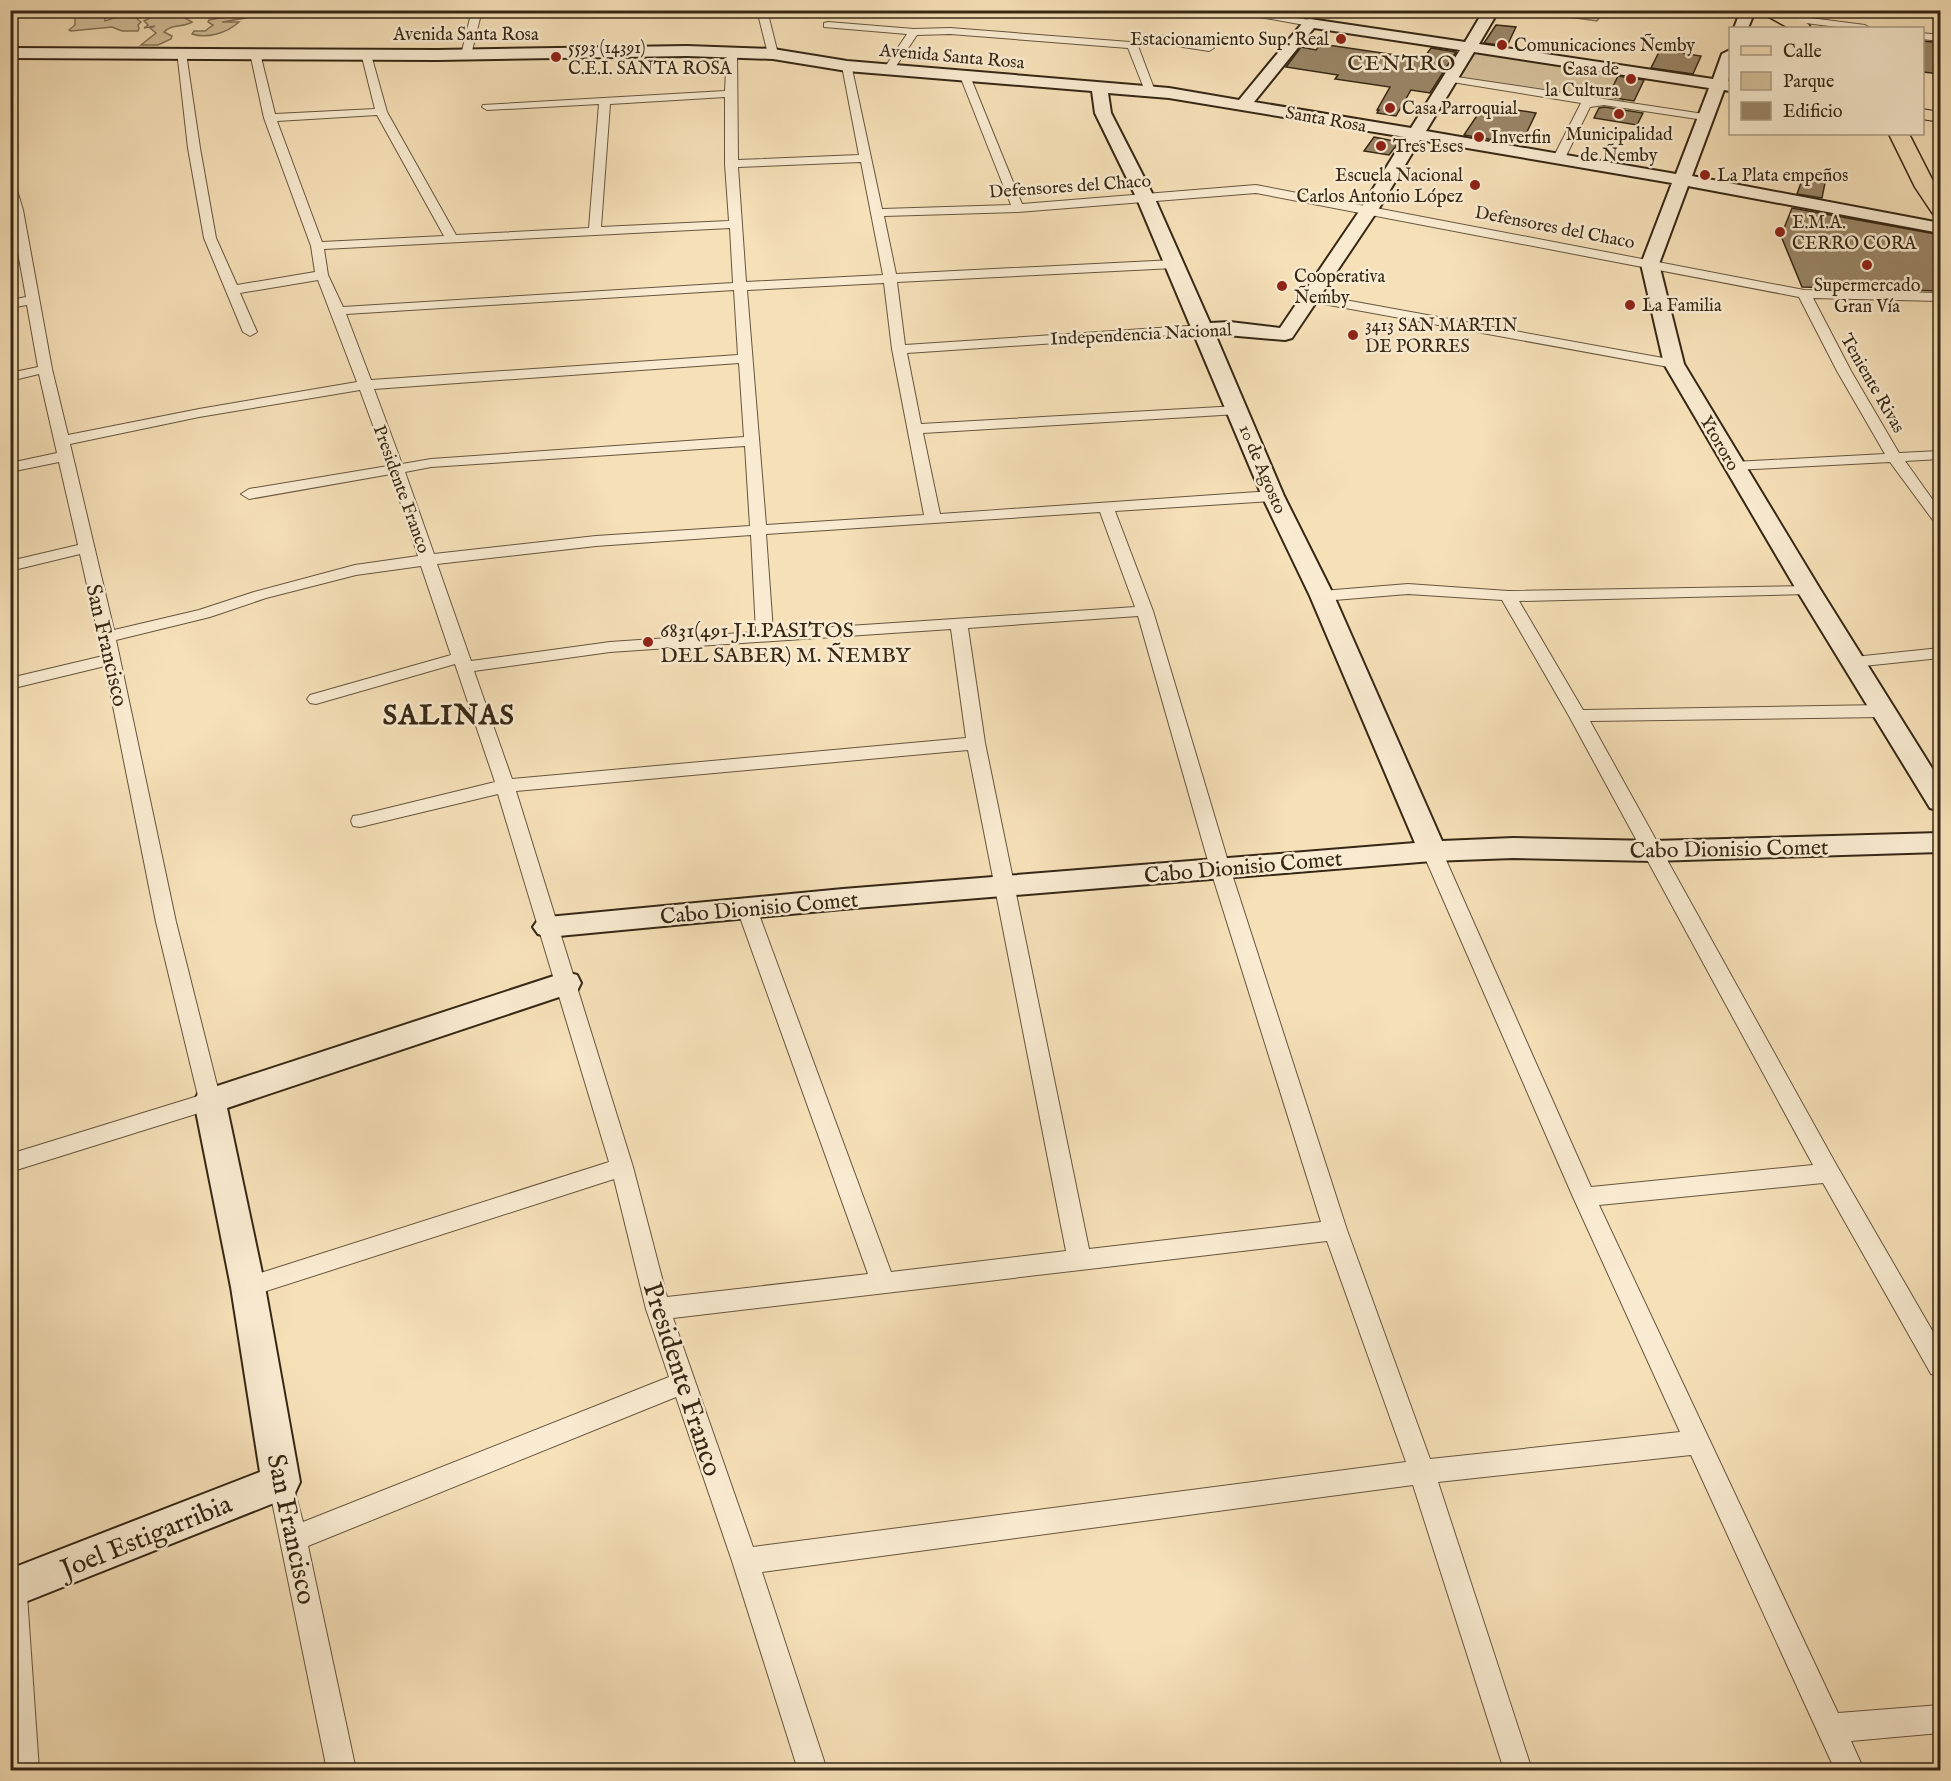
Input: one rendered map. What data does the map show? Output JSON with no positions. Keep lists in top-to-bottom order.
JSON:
{
  "streets": {
    "street": [
      "Avenida Santa Rosa",
      "Santa Rosa",
      "Defensores del Chaco",
      "Independencia Nacional",
      "Teniente Rivas",
      "Ytororo",
      "10 de Agosto",
      "Presidente Franco",
      "San Francisco",
      "Cabo Dionisio Comet",
      "Joel Estigarribia"
    ]
  },
  "crossings": [
    ["Avenida Santa Rosa", "Santa Rosa"],
    ["Avenida Santa Rosa", "10 de Agosto"],
    ["Avenida Santa Rosa", "Presidente Franco"],
    ["Santa Rosa", "Independencia Nacional"],
    ["Defensores del Chaco", "Independencia Nacional"],
    ["Defensores del Chaco", "Teniente Rivas"],
    ["Defensores del Chaco", "Ytororo"],
    ["Defensores del Chaco", "10 de Agosto"],
    ["Independencia Nacional", "10 de Agosto"],
    ["10 de Agosto", "Cabo Dionisio Comet"],
    ["Presidente Franco", "Cabo Dionisio Comet"],
    ["San Francisco", "Joel Estigarribia"]
  ],
  "districts": ["CENTRO", "SALINAS"],
  "places": [
    "Estacionamiento Sup. Real",
    "Comunicaciones Ñemby",
    "5593 (14391) C.E.I. SANTA ROSA",
    "Casa de la Cultura",
    "Casa Parroquial",
    "Municipalidad de Ñemby",
    "Inverfin",
    "Tres Eses",
    "La Plata empeños",
    "Escuela Nacional Carlos Antonio López",
    "E.M.A. CERRO CORA",
    "Supermercado Gran Vía",
    "Cooperativa Ñemby",
    "La Familia",
    "3413 SAN MARTIN DE PORRES",
    "6831(491 J.I.PASITOS DEL SABER) M. ÑEMBY"
  ],
  "legend": ["Calle", "Parque", "Edificio"]
}
